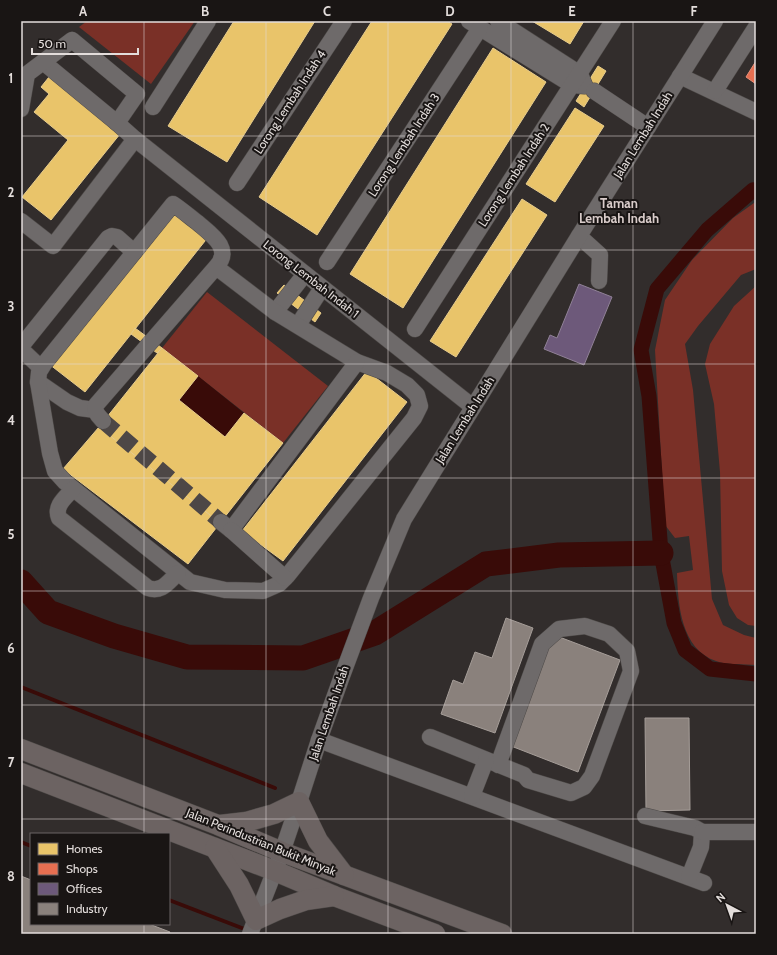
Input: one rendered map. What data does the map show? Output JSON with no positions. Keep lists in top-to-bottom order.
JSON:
{
  "streets": {
    "main road": ["Jalan Perindustrian Bukit Minyak"],
    "street": [
      "Lorong Lembah Indah 4",
      "Jalan Lembah Indah",
      "Lorong Lembah Indah 3",
      "Lorong Lembah Indah 2",
      "Lorong Lembah Indah 1"
    ]
  },
  "crossings": [
    ["Jalan Lembah Indah", "Lorong Lembah Indah 1"],
    ["Jalan Lembah Indah", "Jalan Perindustrian Bukit Minyak"]
  ],
  "districts": ["Taman Lembah Indah"],
  "legend": [
    "Homes",
    "Shops",
    "Offices",
    "Industry"
  ],
  "scale_bar": "50 m",
  "north": "top left",
  "grid": {
    "columns": [
      "A",
      "B",
      "C",
      "D",
      "E",
      "F"
    ],
    "rows": [
      "1",
      "2",
      "3",
      "4",
      "5",
      "6",
      "7",
      "8"
    ]
  }
}
